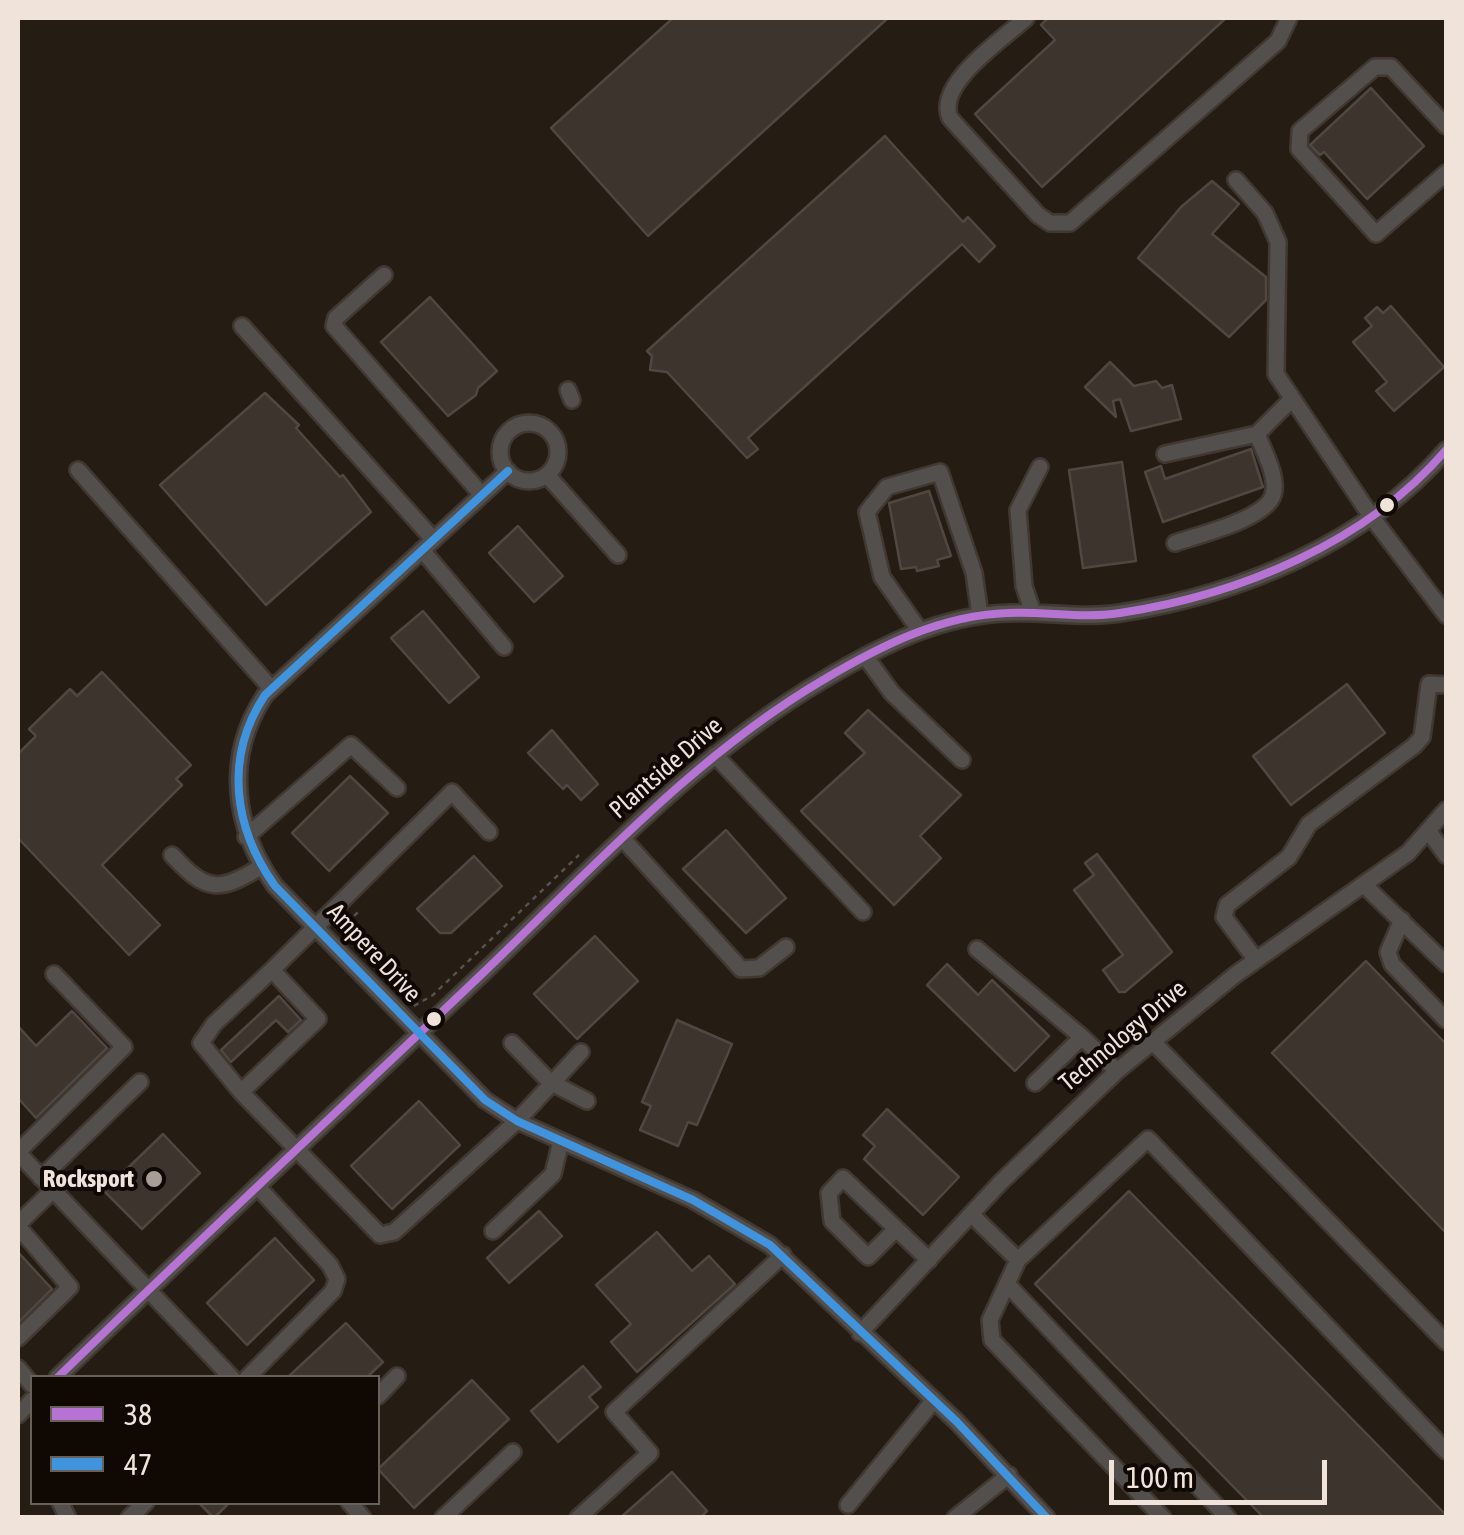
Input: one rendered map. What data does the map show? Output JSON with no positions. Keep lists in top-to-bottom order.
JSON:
{
  "streets": {
    "street": ["Plantside Drive", "Ampere Drive", "Technology Drive"]
  },
  "crossings": [
    ["Plantside Drive", "Ampere Drive"],
    ["Ampere Drive", "Technology Drive"]
  ],
  "places": ["Rocksport"],
  "lines": ["transit line 38", "transit line 47"],
  "legend": ["38", "47"],
  "scale_bar": "100 m"
}
